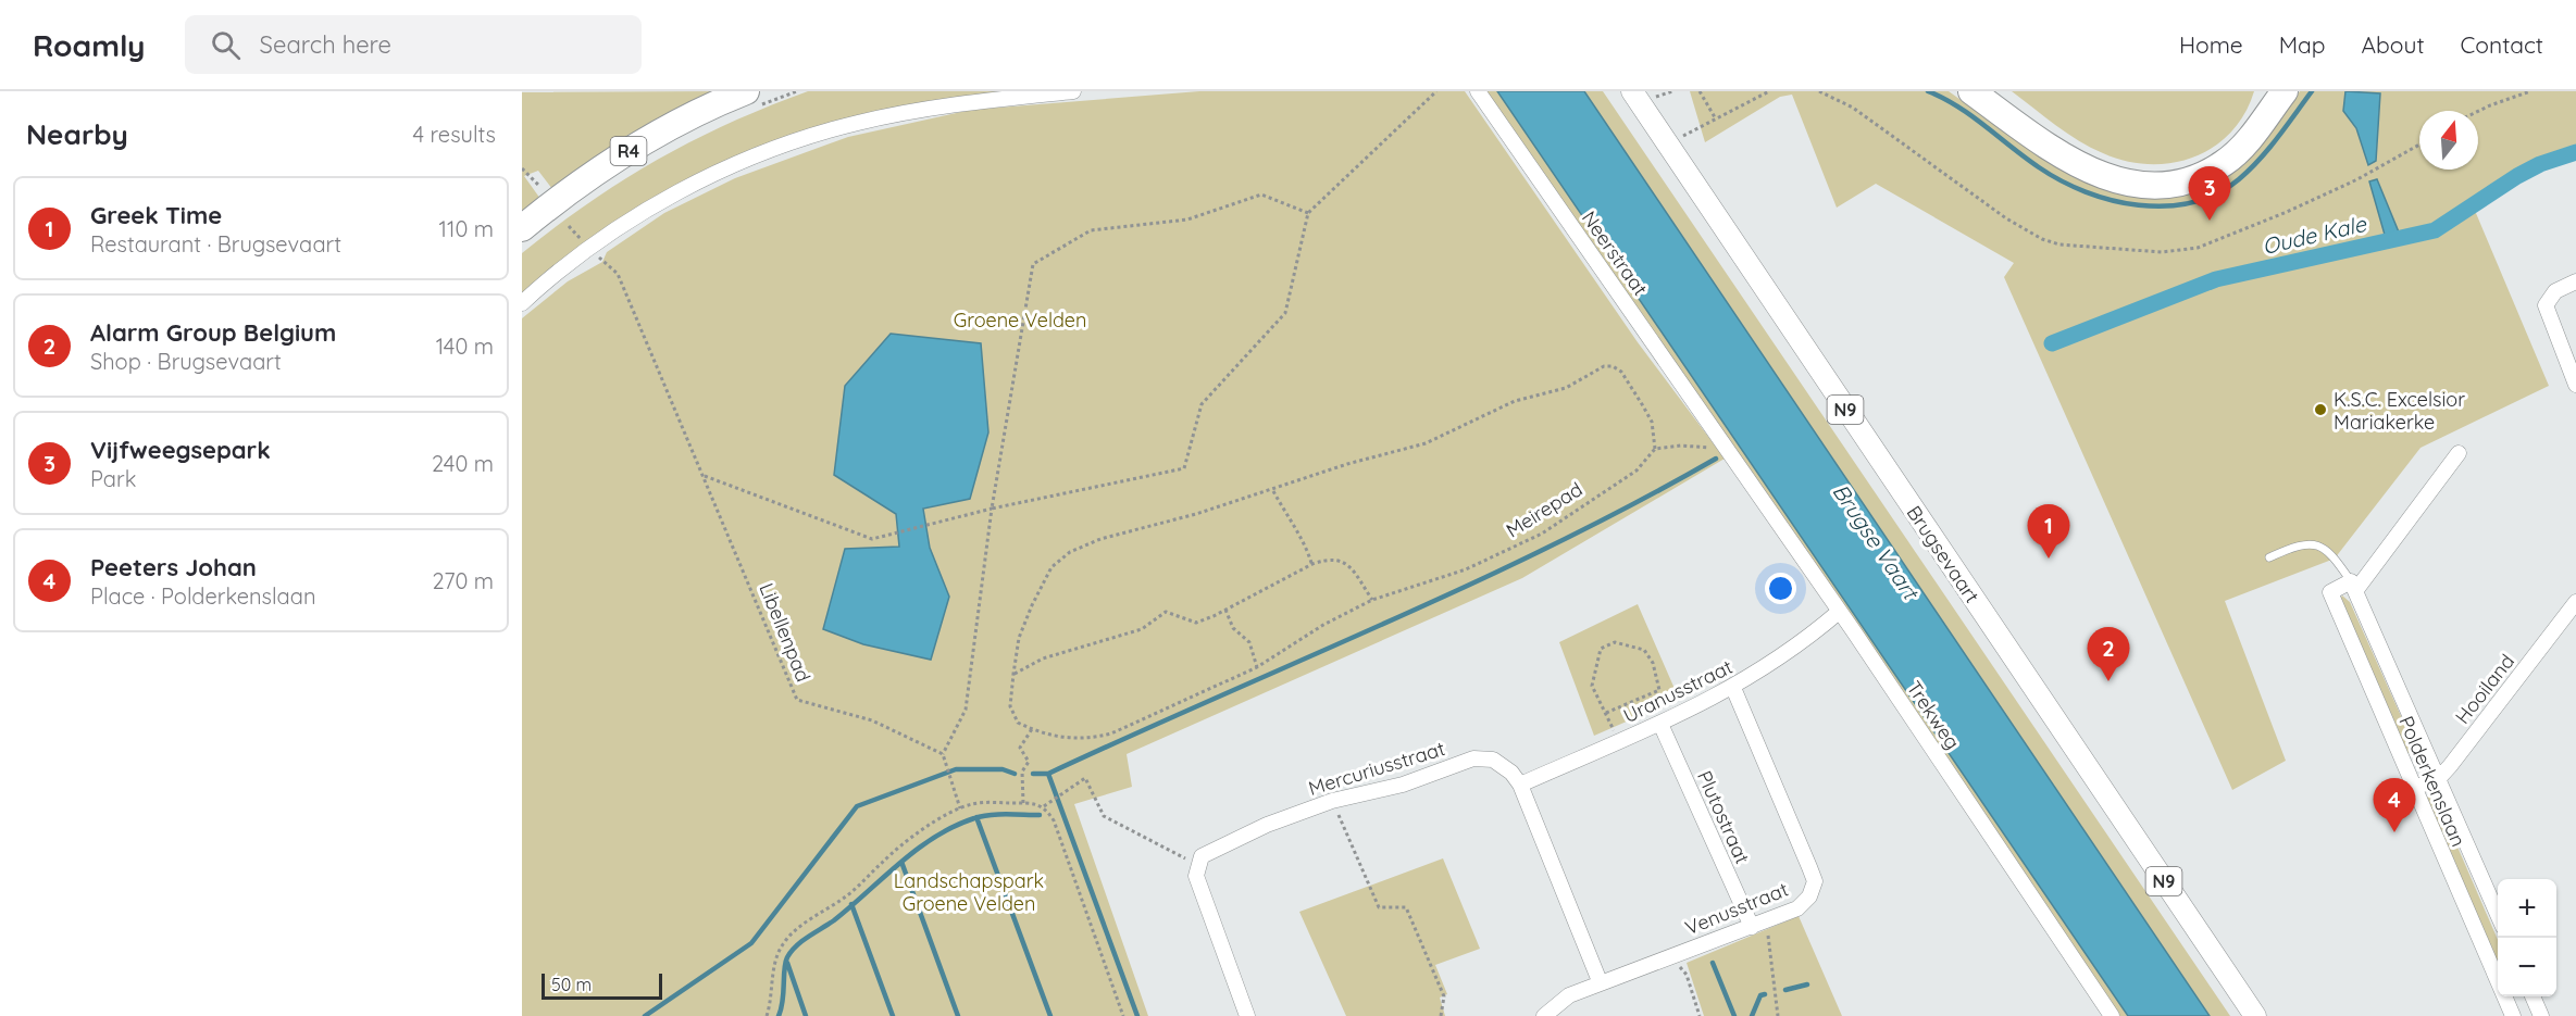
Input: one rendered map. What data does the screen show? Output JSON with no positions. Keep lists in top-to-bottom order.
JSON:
{
  "streets": {
    "highway": ["R4"],
    "main road": ["N9", "Brugsevaart"],
    "street": [
      "Neerstraat",
      "Hooiland",
      "Uranusstraat",
      "Trekweg",
      "Mercuriusstraat",
      "Polderkenslaan",
      "Plutostraat",
      "Venusstraat"
    ],
    "path": ["Meirepad", "Libellenpad"]
  },
  "crossings": [
    ["Neerstraat", "Trekweg"],
    ["Hooiland", "Polderkenslaan"],
    ["Uranusstraat", "Trekweg"],
    ["Uranusstraat", "Mercuriusstraat"],
    ["Uranusstraat", "Plutostraat"],
    ["Uranusstraat", "Venusstraat"],
    ["Mercuriusstraat", "Venusstraat"],
    ["Plutostraat", "Venusstraat"]
  ],
  "water": ["Oude Kale", "Brugse Vaart"],
  "parks": ["Groene Velden", "Landschapspark Groene Velden"],
  "places": ["K.S.C. Excelsior Mariakerke"],
  "scale_bar": "50 m",
  "north": "top",
  "page": {
    "header": "Roamly",
    "search": "Search here",
    "nav": [
      "Home",
      "Map",
      "About",
      "Contact"
    ],
    "heading": ["Nearby", "4 results"],
    "pins": [
      "3",
      "1",
      "2",
      "4"
    ],
    "list": [
      {
        "mark": "1",
        "name": "Greek Time",
        "note": "Restaurant · Brugsevaart",
        "value": "110 m"
      },
      {
        "mark": "2",
        "name": "Alarm Group Belgium",
        "note": "Shop · Brugsevaart",
        "value": "140 m"
      },
      {
        "mark": "3",
        "name": "Vijfweegsepark",
        "note": "Park",
        "value": "240 m"
      },
      {
        "mark": "4",
        "name": "Peeters Johan",
        "note": "Place · Polderkenslaan",
        "value": "270 m"
      }
    ],
    "map_buttons": ["+", "−"],
    "scale": "50 m"
  }
}
